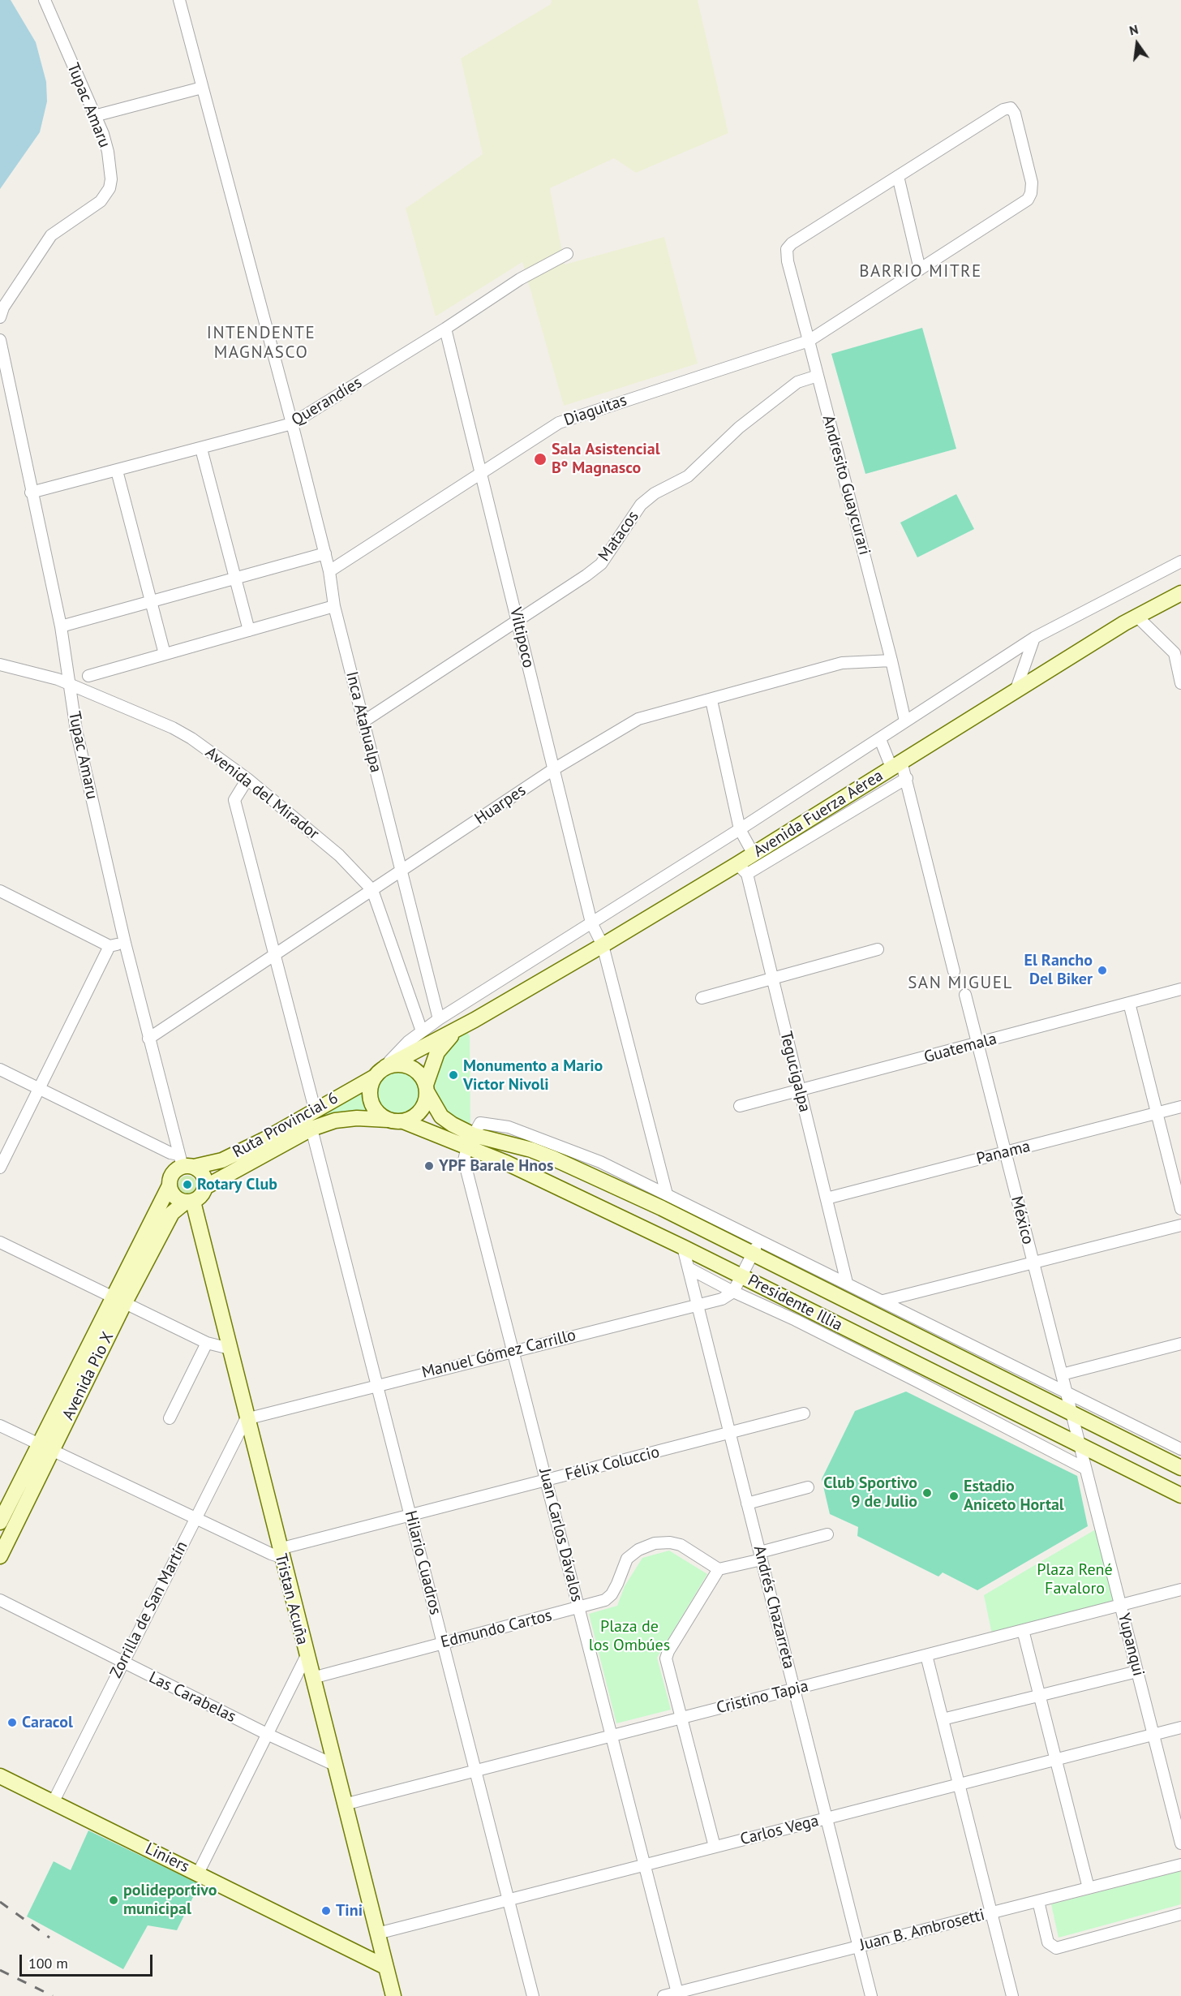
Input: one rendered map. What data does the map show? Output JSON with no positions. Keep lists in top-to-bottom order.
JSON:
{
  "streets": {
    "main road": [
      "Avenida Fuerza Aérea",
      "Ruta Provincial 6",
      "Presidente Illia",
      "Avenida Pio X",
      "Tristan Acuña",
      "Liniers"
    ],
    "street": [
      "Tupac Amaru",
      "Querandíes",
      "Diaguitas",
      "Andresito Guaycurari",
      "Matacos",
      "Viltipoco",
      "Inca Atahualpa",
      "Avenida del Mirador",
      "Huarpes",
      "Guatemala",
      "Tegucigalpa",
      "Panama",
      "México",
      "Manuel Gómez Carrillo",
      "Félix Coluccio",
      "Juan Carlos Dávalos",
      "Hilario Cuadros",
      "Andrés Chazarreta",
      "Zorrilla de San Martín",
      "Edmundo Cartos",
      "Yupanqui",
      "Las Carabelas",
      "Cristino Tapia",
      "Carlos Vega",
      "Juan B. Ambrosetti"
    ]
  },
  "crossings": [
    ["Tupac Amaru", "Querandíes"],
    ["Tupac Amaru", "Avenida del Mirador"],
    ["Tupac Amaru", "Huarpes"],
    ["Tupac Amaru", "Ruta Provincial 6"],
    ["Tupac Amaru", "Avenida Pio X"],
    ["Tupac Amaru", "Tristan Acuña"],
    ["Querandíes", "Viltipoco"],
    ["Querandíes", "Inca Atahualpa"],
    ["Diaguitas", "Andresito Guaycurari"],
    ["Diaguitas", "Viltipoco"],
    ["Diaguitas", "Inca Atahualpa"],
    ["Andresito Guaycurari", "Matacos"],
    ["Andresito Guaycurari", "Huarpes"],
    ["Matacos", "Viltipoco"],
    ["Matacos", "Inca Atahualpa"],
    ["Viltipoco", "Huarpes"],
    ["Viltipoco", "Avenida Fuerza Aérea"],
    ["Inca Atahualpa", "Huarpes"],
    ["Avenida del Mirador", "Huarpes"],
    ["Avenida Fuerza Aérea", "Tegucigalpa"],
    ["Avenida Fuerza Aérea", "Ruta Provincial 6"],
    ["Guatemala", "Tegucigalpa"],
    ["Guatemala", "México"],
    ["Tegucigalpa", "Panama"],
    ["Ruta Provincial 6", "Presidente Illia"],
    ["Ruta Provincial 6", "Avenida Pio X"],
    ["Ruta Provincial 6", "Hilario Cuadros"],
    ["Ruta Provincial 6", "Tristan Acuña"],
    ["Panama", "México"],
    ["México", "Presidente Illia"],
    ["México", "Yupanqui"],
    ["Presidente Illia", "Juan Carlos Dávalos"],
    ["Presidente Illia", "Andrés Chazarreta"],
    ["Presidente Illia", "Yupanqui"],
    ["Manuel Gómez Carrillo", "Juan Carlos Dávalos"],
    ["Manuel Gómez Carrillo", "Hilario Cuadros"],
    ["Manuel Gómez Carrillo", "Tristan Acuña"],
    ["Manuel Gómez Carrillo", "Andrés Chazarreta"],
    ["Manuel Gómez Carrillo", "Zorrilla de San Martín"],
    ["Avenida Pio X", "Tristan Acuña"],
    ["Félix Coluccio", "Juan Carlos Dávalos"],
    ["Félix Coluccio", "Hilario Cuadros"],
    ["Félix Coluccio", "Tristan Acuña"],
    ["Félix Coluccio", "Andrés Chazarreta"],
    ["Juan Carlos Dávalos", "Edmundo Cartos"],
    ["Juan Carlos Dávalos", "Cristino Tapia"],
    ["Juan Carlos Dávalos", "Carlos Vega"],
    ["Juan Carlos Dávalos", "Juan B. Ambrosetti"],
    ["Hilario Cuadros", "Edmundo Cartos"],
    ["Hilario Cuadros", "Cristino Tapia"],
    ["Hilario Cuadros", "Carlos Vega"],
    ["Tristan Acuña", "Zorrilla de San Martín"],
    ["Tristan Acuña", "Edmundo Cartos"],
    ["Tristan Acuña", "Las Carabelas"],
    ["Tristan Acuña", "Cristino Tapia"],
    ["Tristan Acuña", "Carlos Vega"],
    ["Tristan Acuña", "Liniers"],
    ["Andrés Chazarreta", "Cristino Tapia"],
    ["Andrés Chazarreta", "Carlos Vega"],
    ["Andrés Chazarreta", "Juan B. Ambrosetti"],
    ["Zorrilla de San Martín", "Las Carabelas"],
    ["Zorrilla de San Martín", "Liniers"],
    ["Yupanqui", "Cristino Tapia"],
    ["Yupanqui", "Carlos Vega"]
  ],
  "districts": ["BARRIO MITRE", "INTENDENTE MAGNASCO", "SAN MIGUEL"],
  "parks": ["Plaza René Favaloro", "Plaza de los Ombúes"],
  "places": [
    "Sala Asistencial Bº Magnasco",
    "El Rancho Del Biker",
    "Monumento a Mario Victor Nivoli",
    "YPF Barale Hnos",
    "Rotary Club",
    "Club Sportivo 9 de Julio",
    "Estadio Aniceto Hortal",
    "Caracol",
    "polideportivo municipal",
    "Tini"
  ],
  "scale_bar": "100 m",
  "north": "top"
}
